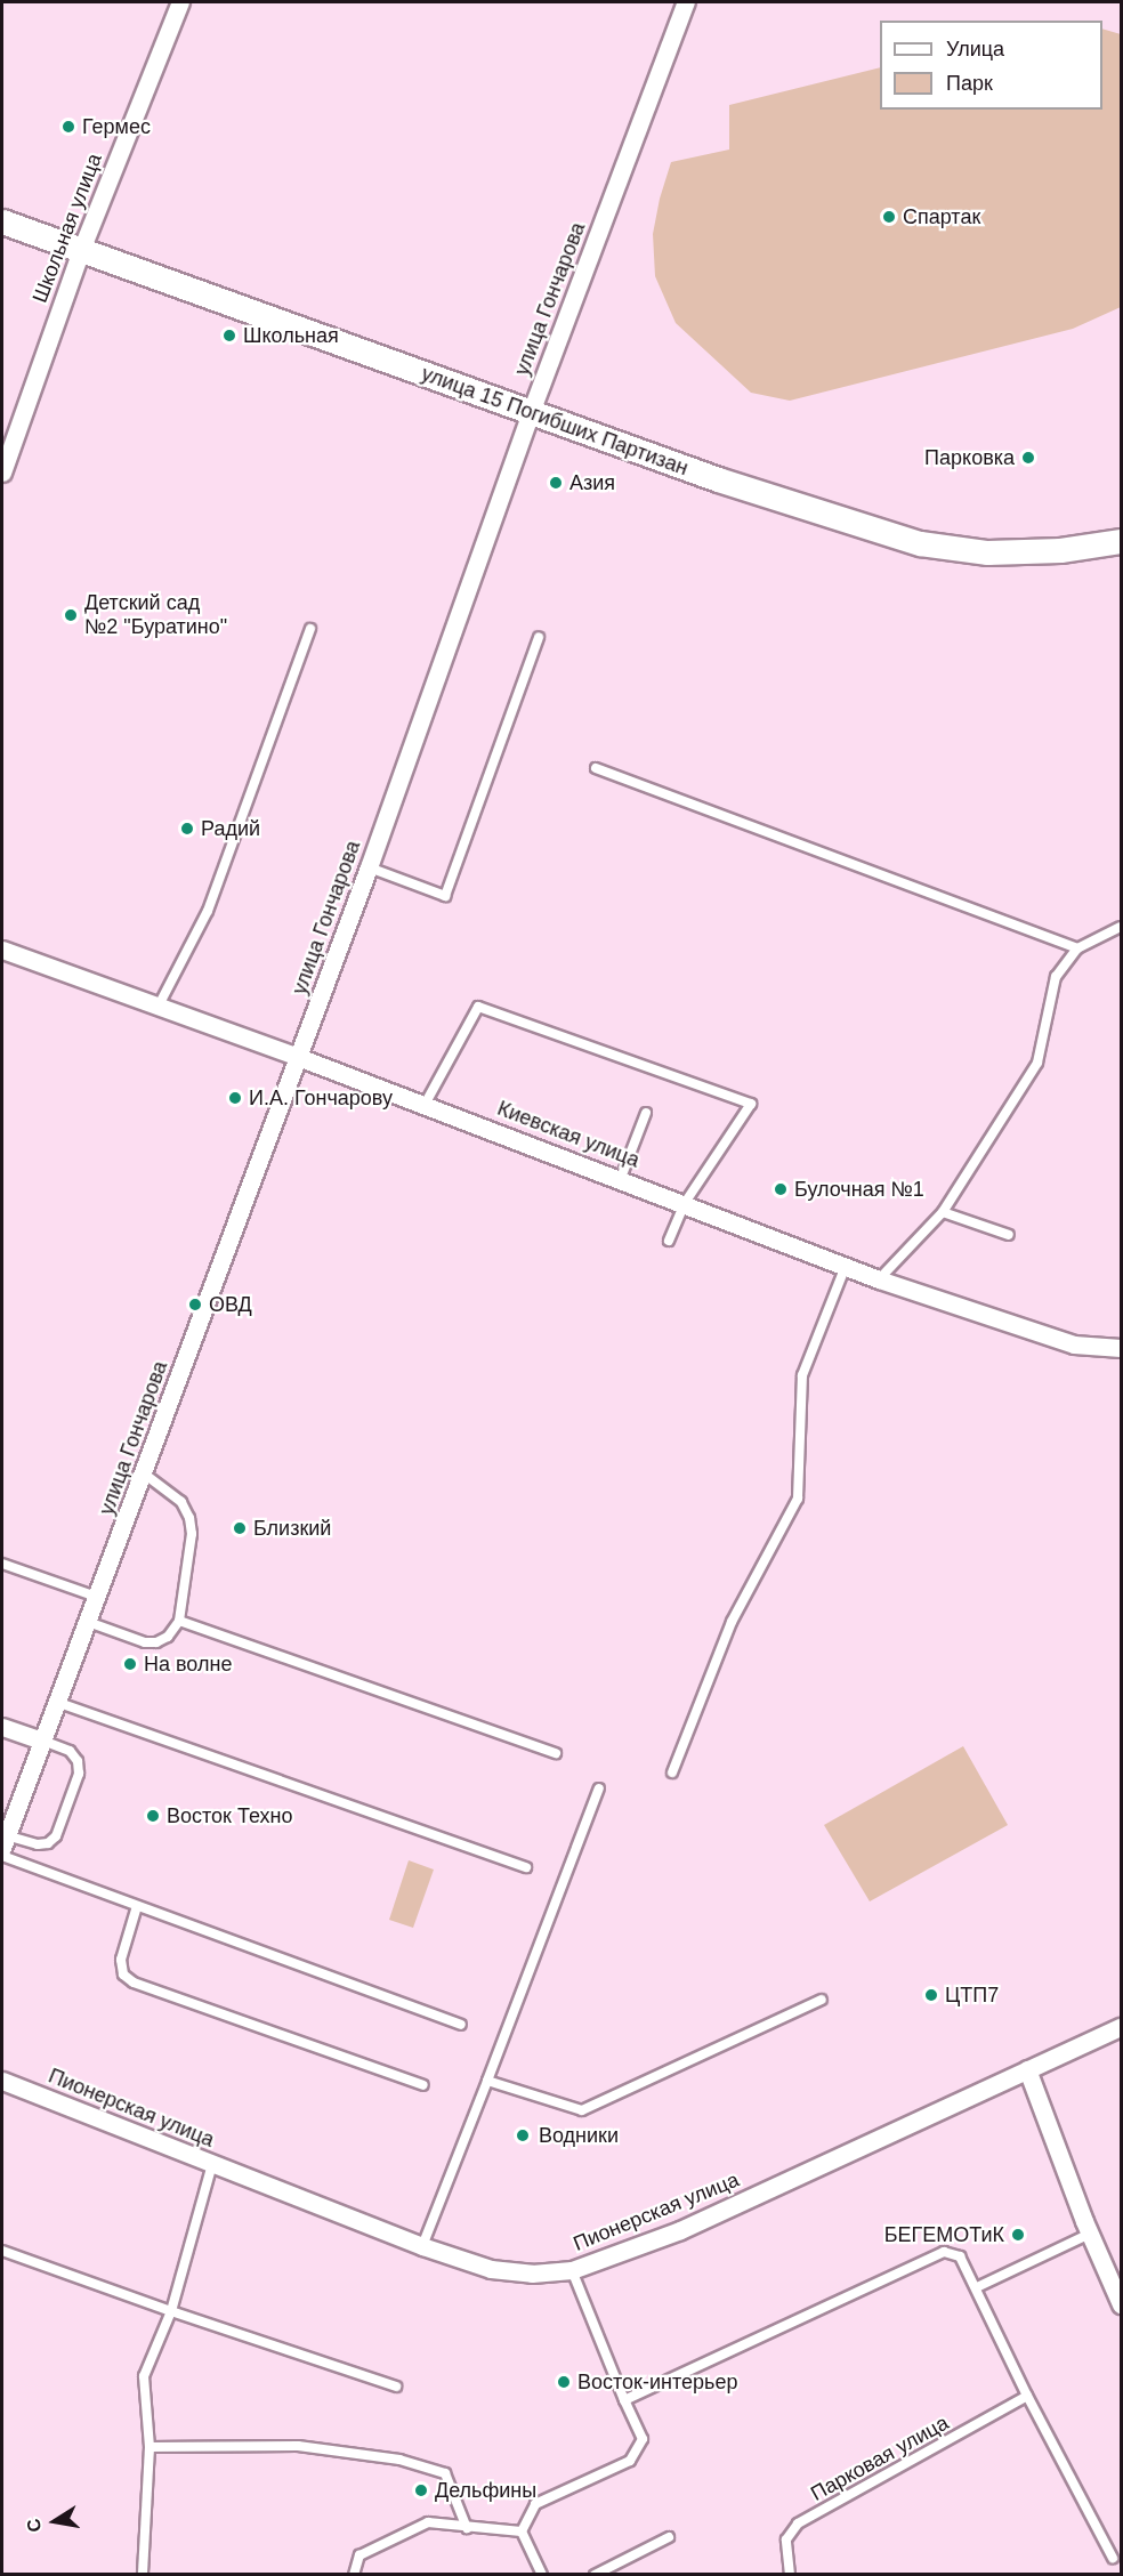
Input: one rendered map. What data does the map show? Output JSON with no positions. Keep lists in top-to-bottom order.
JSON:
{
  "streets": {
    "street": [
      "Школьная улица",
      "улица Гончарова",
      "улица 15 Погибших Партизан",
      "Киевская улица",
      "Пионерская улица"
    ],
    "lane": ["Парковая улица"]
  },
  "crossings": [
    ["Школьная улица", "улица 15 Погибших Партизан"],
    ["улица Гончарова", "улица 15 Погибших Партизан"],
    ["улица Гончарова", "Киевская улица"]
  ],
  "places": [
    "Гермес",
    "Спартак",
    "Школьная",
    "Парковка",
    "Азия",
    "Детский сад №2 \"Буратино\"",
    "Радий",
    "И.А. Гончарову",
    "Булочная №1",
    "ОВД",
    "Близкий",
    "На волне",
    "Восток Техно",
    "ЦТП7",
    "Водники",
    "БЕГЕМОТиК",
    "Восток-интерьер",
    "Дельфины"
  ],
  "legend": ["Улица", "Парк"],
  "north": "left"
}
